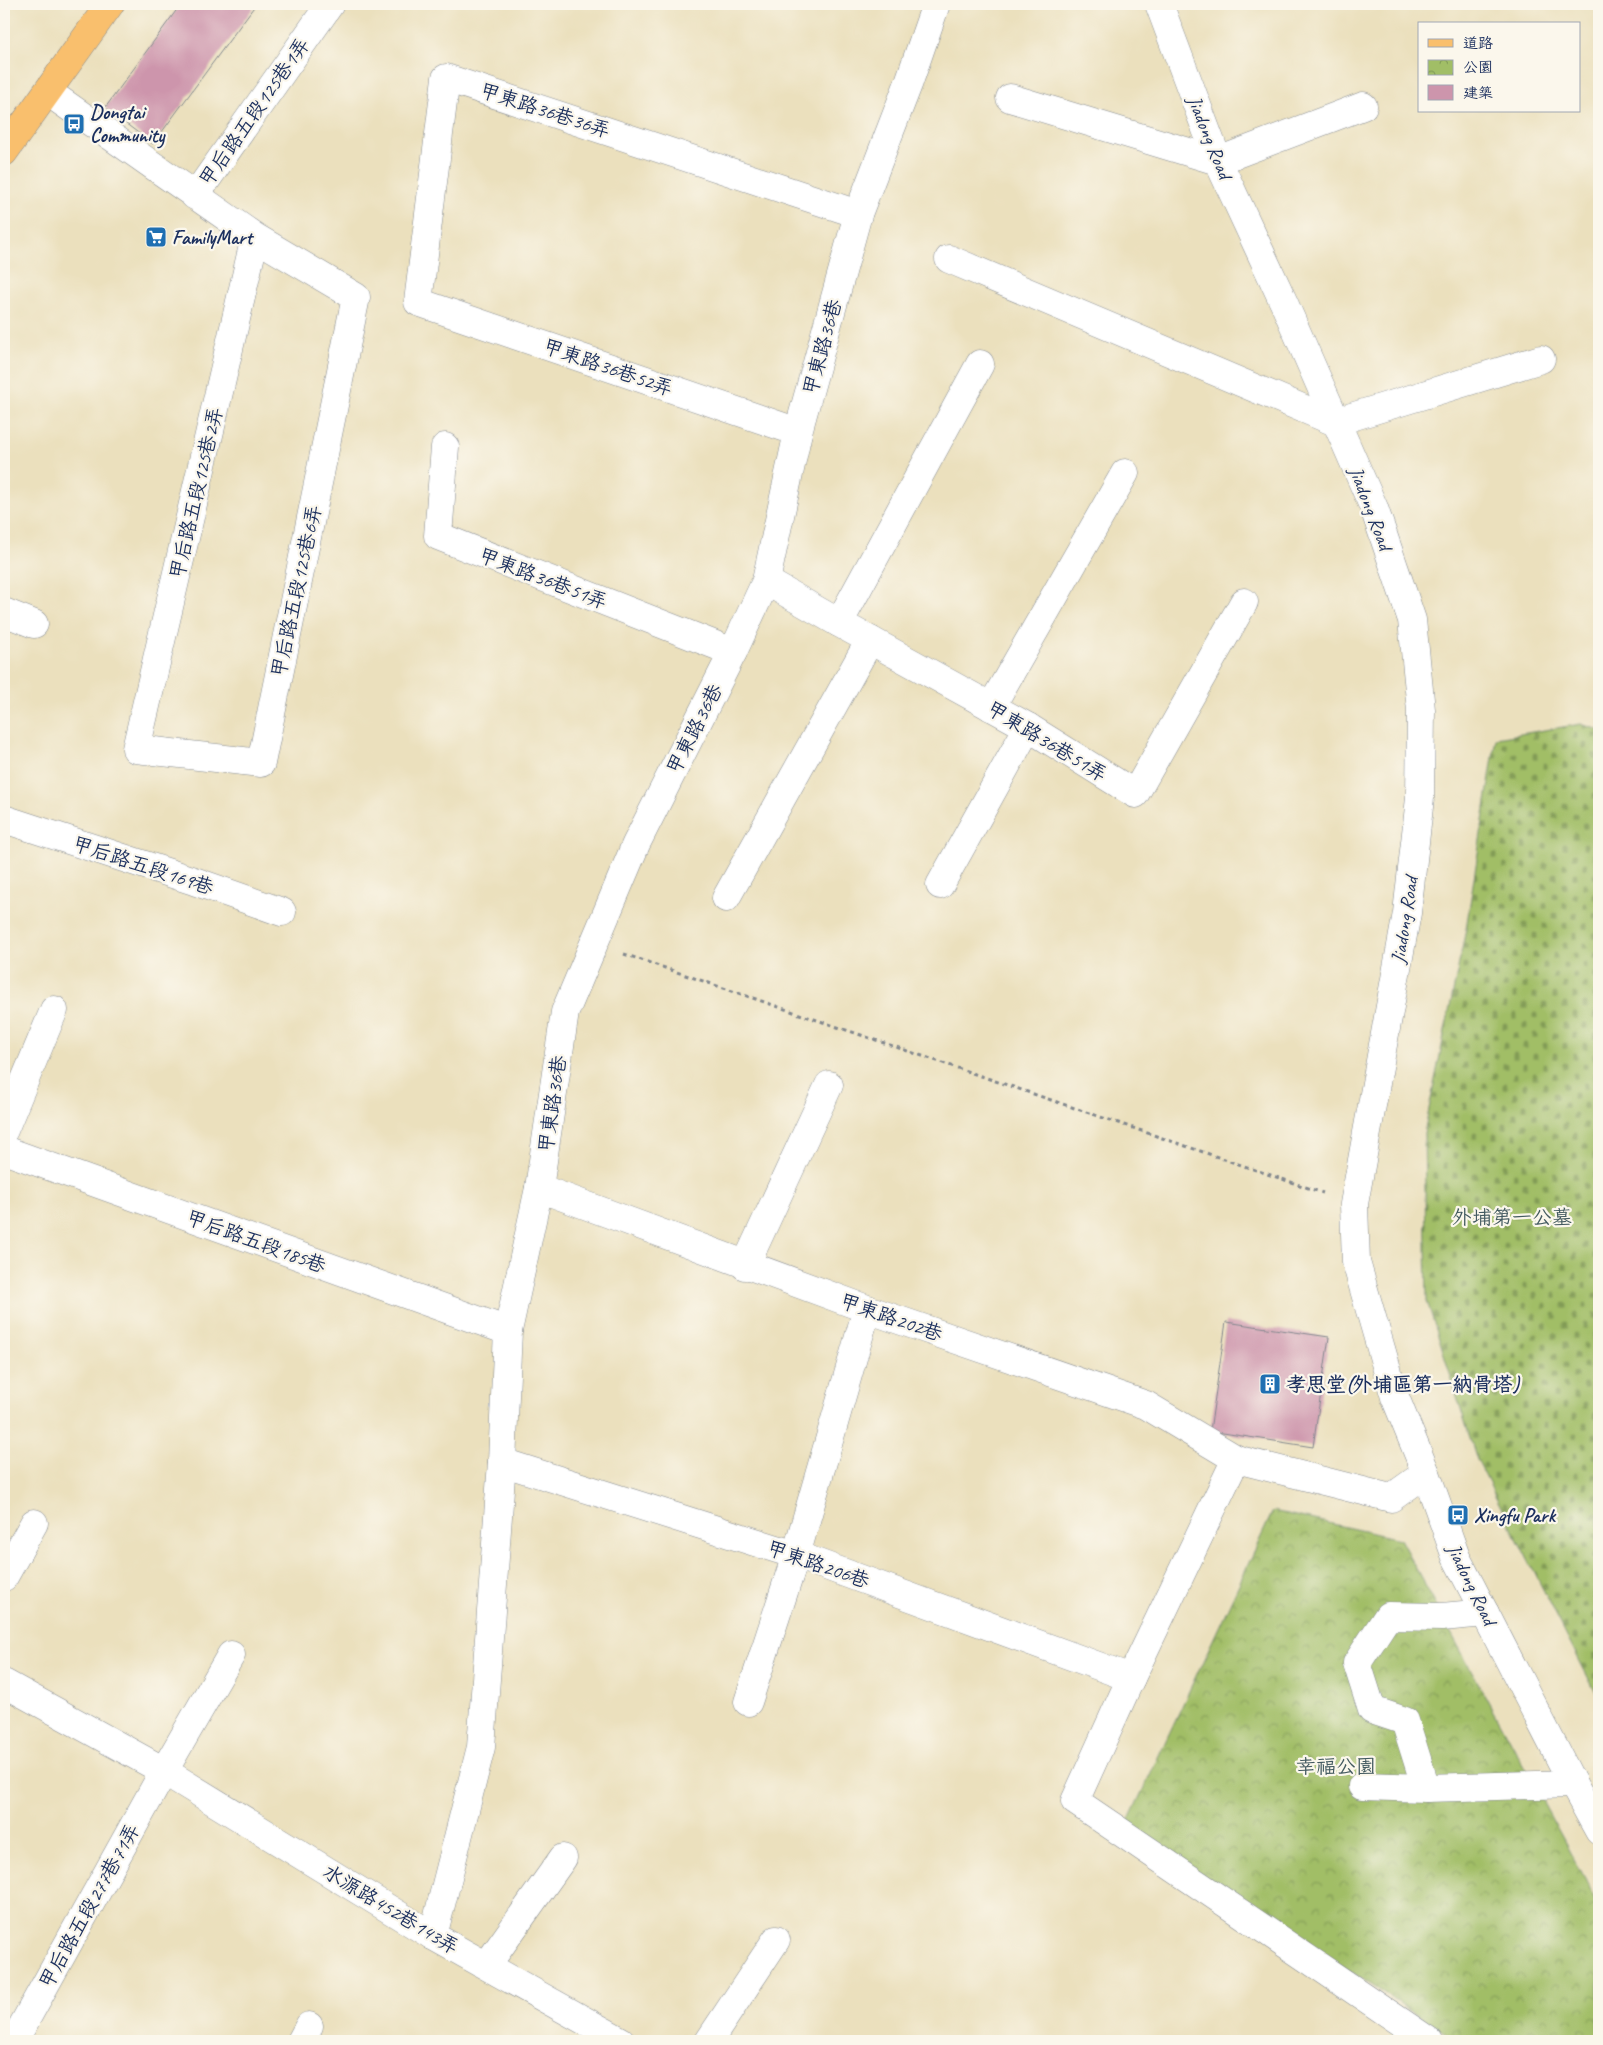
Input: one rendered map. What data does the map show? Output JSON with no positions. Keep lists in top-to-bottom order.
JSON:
{
  "streets": {
    "street": [
      "甲東路36巷36弄",
      "甲后路五段125巷1弄",
      "Jiadong Road",
      "甲東路36巷",
      "甲東路36巷52弄",
      "甲后路五段125巷2弄",
      "甲東路36巷51弄",
      "甲后路五段125巷6弄",
      "甲后路五段169巷",
      "甲后路五段185巷",
      "甲東路202巷",
      "甲東路206巷",
      "甲后路五段277巷71弄",
      "水源路452巷143弄"
    ]
  },
  "crossings": [
    ["甲東路36巷36弄", "甲東路36巷"],
    ["甲東路36巷36弄", "甲東路36巷52弄"],
    ["Jiadong Road", "甲東路202巷"],
    ["甲東路36巷", "甲東路36巷52弄"],
    ["甲東路36巷", "甲東路36巷51弄"],
    ["甲東路36巷", "甲后路五段185巷"],
    ["甲東路36巷", "甲東路202巷"],
    ["甲東路36巷", "甲東路206巷"],
    ["甲東路36巷", "水源路452巷143弄"],
    ["甲后路五段125巷2弄", "甲后路五段125巷6弄"],
    ["甲后路五段277巷71弄", "水源路452巷143弄"]
  ],
  "parks": ["外埔第一公墓", "幸福公園"],
  "places": {
    "bus stop": ["Dongtai Community", "Xingfu Park"],
    "supermarket": ["FamilyMart"],
    "building": ["孝思堂(外埔區第一納骨塔)"]
  },
  "legend": ["道路", "公園", "建築"]
}
